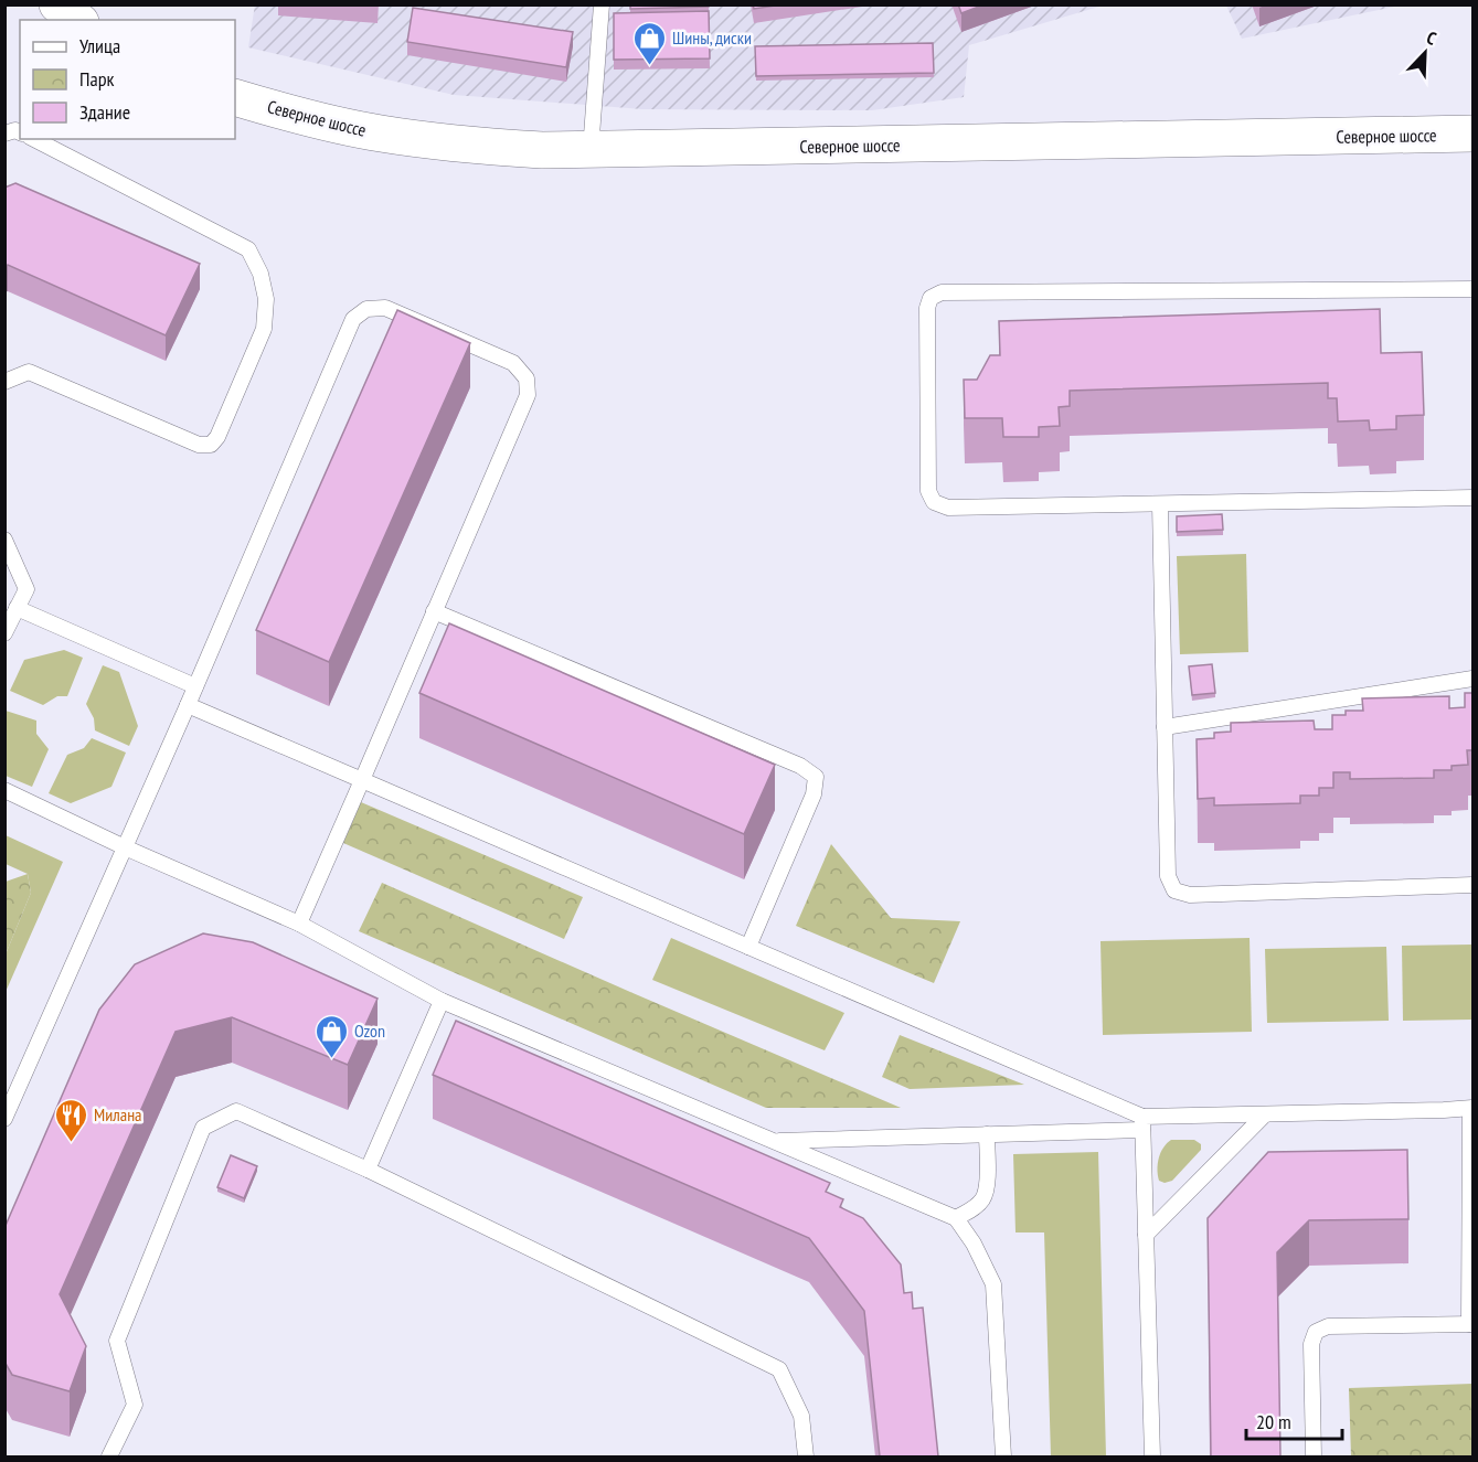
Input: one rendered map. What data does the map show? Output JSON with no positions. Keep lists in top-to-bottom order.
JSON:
{
  "streets": {
    "main road": ["Северное шоссе"]
  },
  "places": {
    "shop": ["Шины, диски", "Ozon"],
    "restaurant": ["Милана"]
  },
  "legend": ["Улица", "Парк", "Здание"],
  "scale_bar": "20 m",
  "north": "top right"
}
